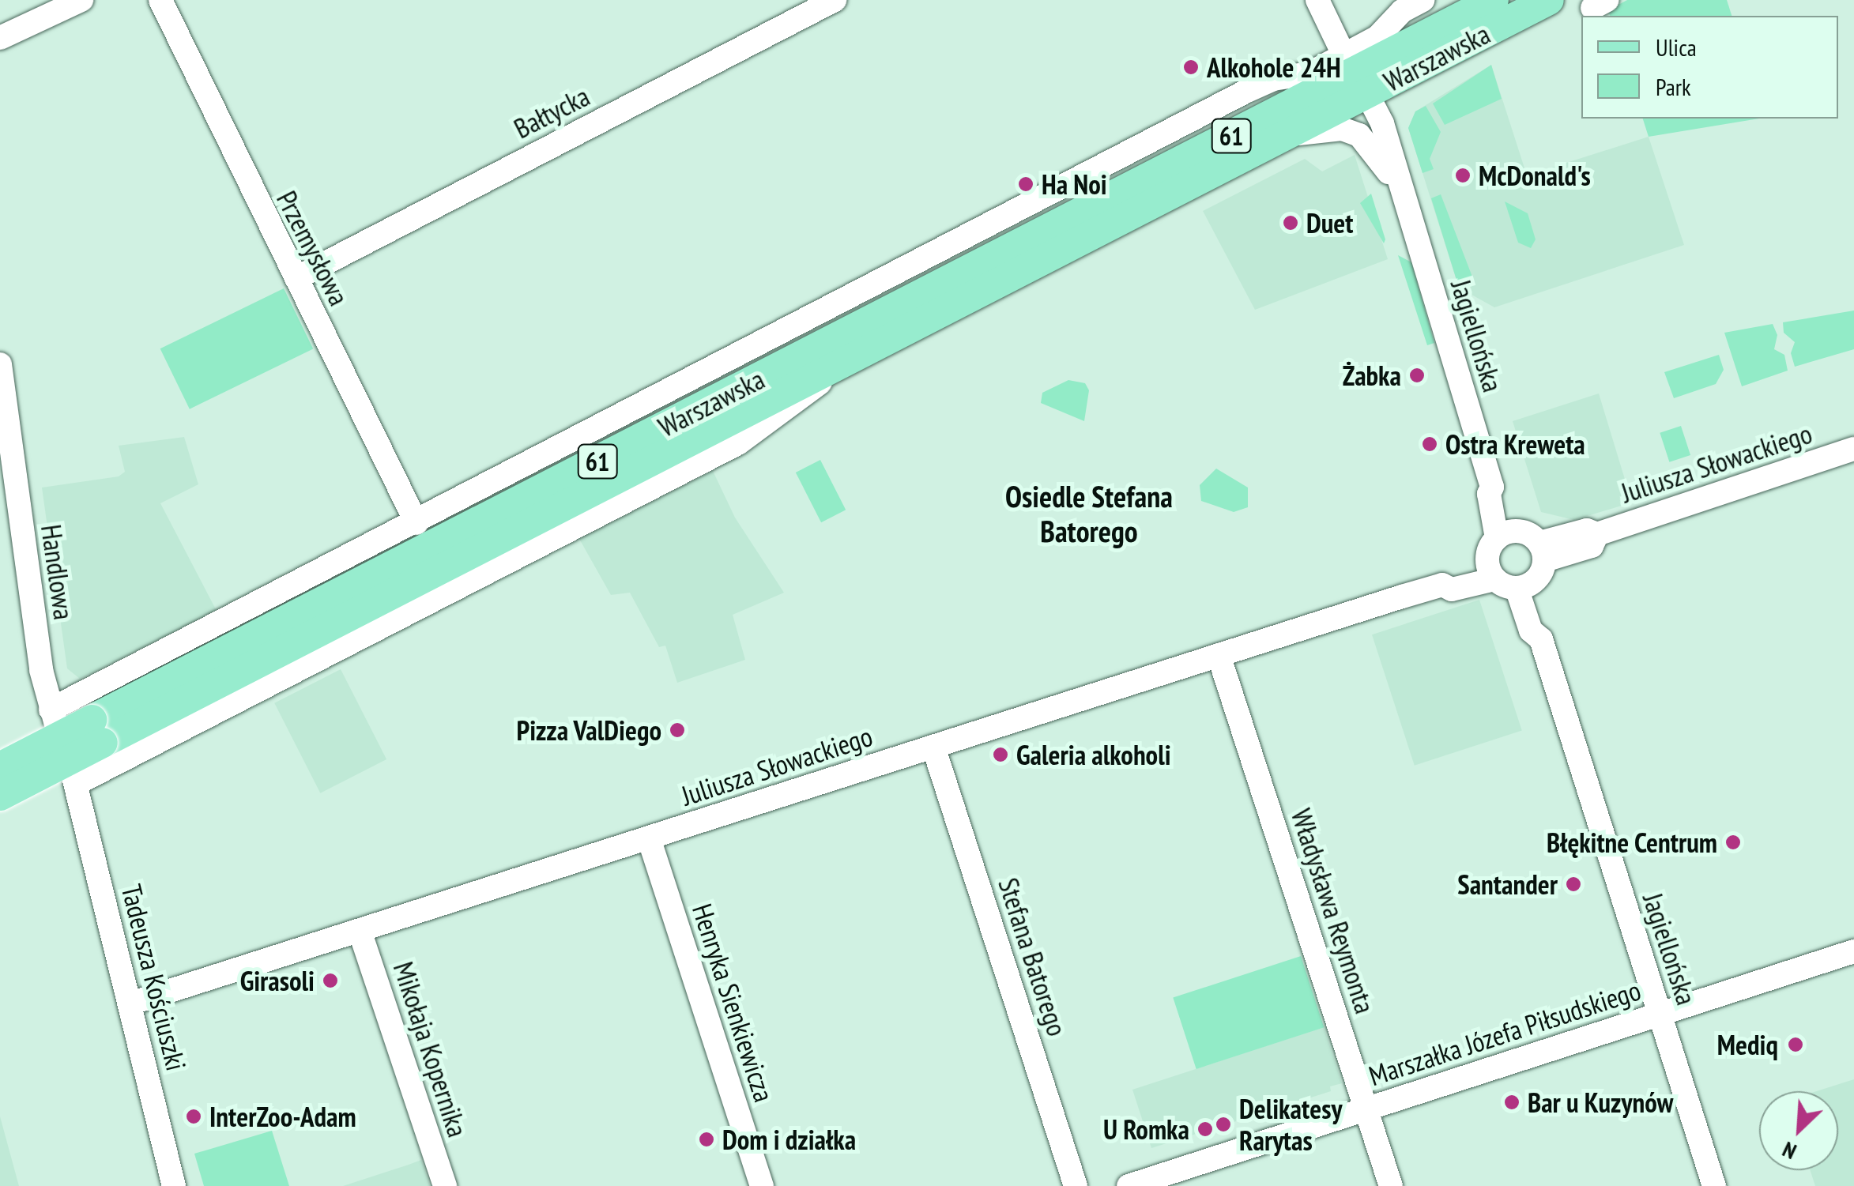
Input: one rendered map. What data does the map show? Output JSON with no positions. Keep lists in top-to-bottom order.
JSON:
{
  "streets": {
    "main road": ["Warszawska", "61"],
    "street": [
      "Bałtycka",
      "Przemysłowa",
      "Jagiellońska",
      "Juliusza Słowackiego",
      "Handlowa",
      "Władysława Reymonta",
      "Stefana Batorego",
      "Tadeusza Kościuszki",
      "Henryka Sienkiewicza",
      "Marszałka Józefa Piłsudskiego",
      "Mikołaja Kopernika"
    ]
  },
  "crossings": [
    ["Warszawska", "61"],
    ["Warszawska", "Jagiellońska"],
    ["Warszawska", "Handlowa"],
    ["Warszawska", "Tadeusza Kościuszki"],
    ["Bałtycka", "Przemysłowa"],
    ["Jagiellońska", "Juliusza Słowackiego"],
    ["Jagiellońska", "Marszałka Józefa Piłsudskiego"],
    ["Juliusza Słowackiego", "Władysława Reymonta"],
    ["Juliusza Słowackiego", "Stefana Batorego"],
    ["Juliusza Słowackiego", "Tadeusza Kościuszki"],
    ["Juliusza Słowackiego", "Henryka Sienkiewicza"],
    ["Juliusza Słowackiego", "Mikołaja Kopernika"],
    ["Handlowa", "Tadeusza Kościuszki"],
    ["Władysława Reymonta", "Marszałka Józefa Piłsudskiego"]
  ],
  "districts": ["Osiedle Stefana Batorego"],
  "places": [
    "Alkohole 24H",
    "McDonald's",
    "Ha Noi",
    "Duet",
    "Żabka",
    "Ostra Kreweta",
    "Pizza ValDiego",
    "Galeria alkoholi",
    "Błękitne Centrum",
    "Santander",
    "Girasoli",
    "Mediq",
    "Bar u Kuzynów",
    "InterZoo-Adam",
    "Delikatesy Rarytas",
    "U Romka",
    "Dom i działka"
  ],
  "legend": ["Ulica", "Park"],
  "north": "bottom left"
}
